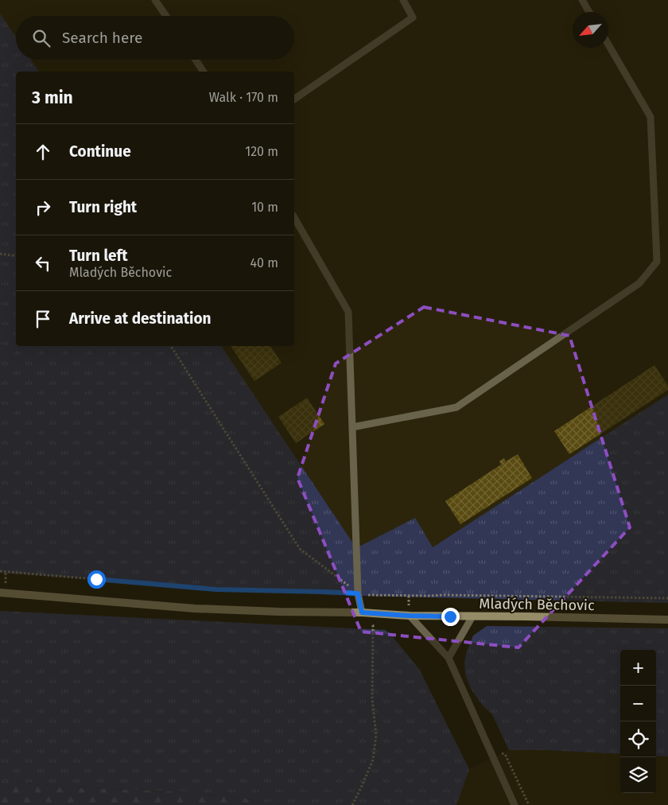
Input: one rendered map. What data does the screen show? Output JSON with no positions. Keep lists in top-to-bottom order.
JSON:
{
  "streets": {
    "street": ["Mladých Běchovic"]
  },
  "north": "bottom left",
  "page": {
    "search": "Search here",
    "heading": ["3 min", "Walk · 170 m"],
    "list": [
      ["Continue", "120 m"],
      ["Turn right", "10 m"],
      ["Turn left", "Mladých Běchovic", "40 m"],
      "Arrive at destination"
    ],
    "map_buttons": ["+", "−"]
  }
}
